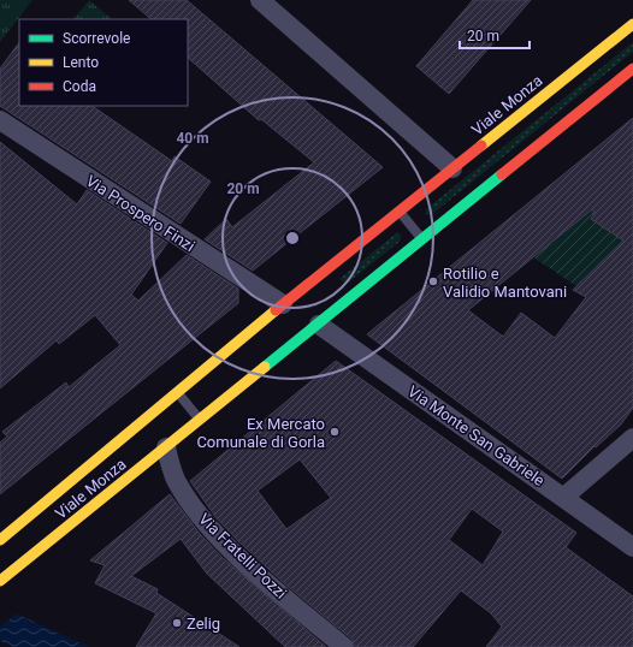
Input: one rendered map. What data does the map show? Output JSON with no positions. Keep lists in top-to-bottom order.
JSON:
{
  "streets": {
    "main road": ["Viale Monza"],
    "street": ["Via Prospero Finzi", "Via Monte San Gabriele", "Via Fratelli Pozzi"]
  },
  "crossings": [
    ["Viale Monza", "Via Prospero Finzi"],
    ["Viale Monza", "Via Monte San Gabriele"],
    ["Viale Monza", "Via Fratelli Pozzi"],
    ["Via Prospero Finzi", "Via Monte San Gabriele"]
  ],
  "places": ["Rotilio e Validio Mantovani", "Ex Mercato Comunale di Gorla", "Zelig"],
  "legend": ["Scorrevole", "Lento", "Coda"],
  "scale_bar": "20 m",
  "rings": ["40 m", "20 m"]
}
